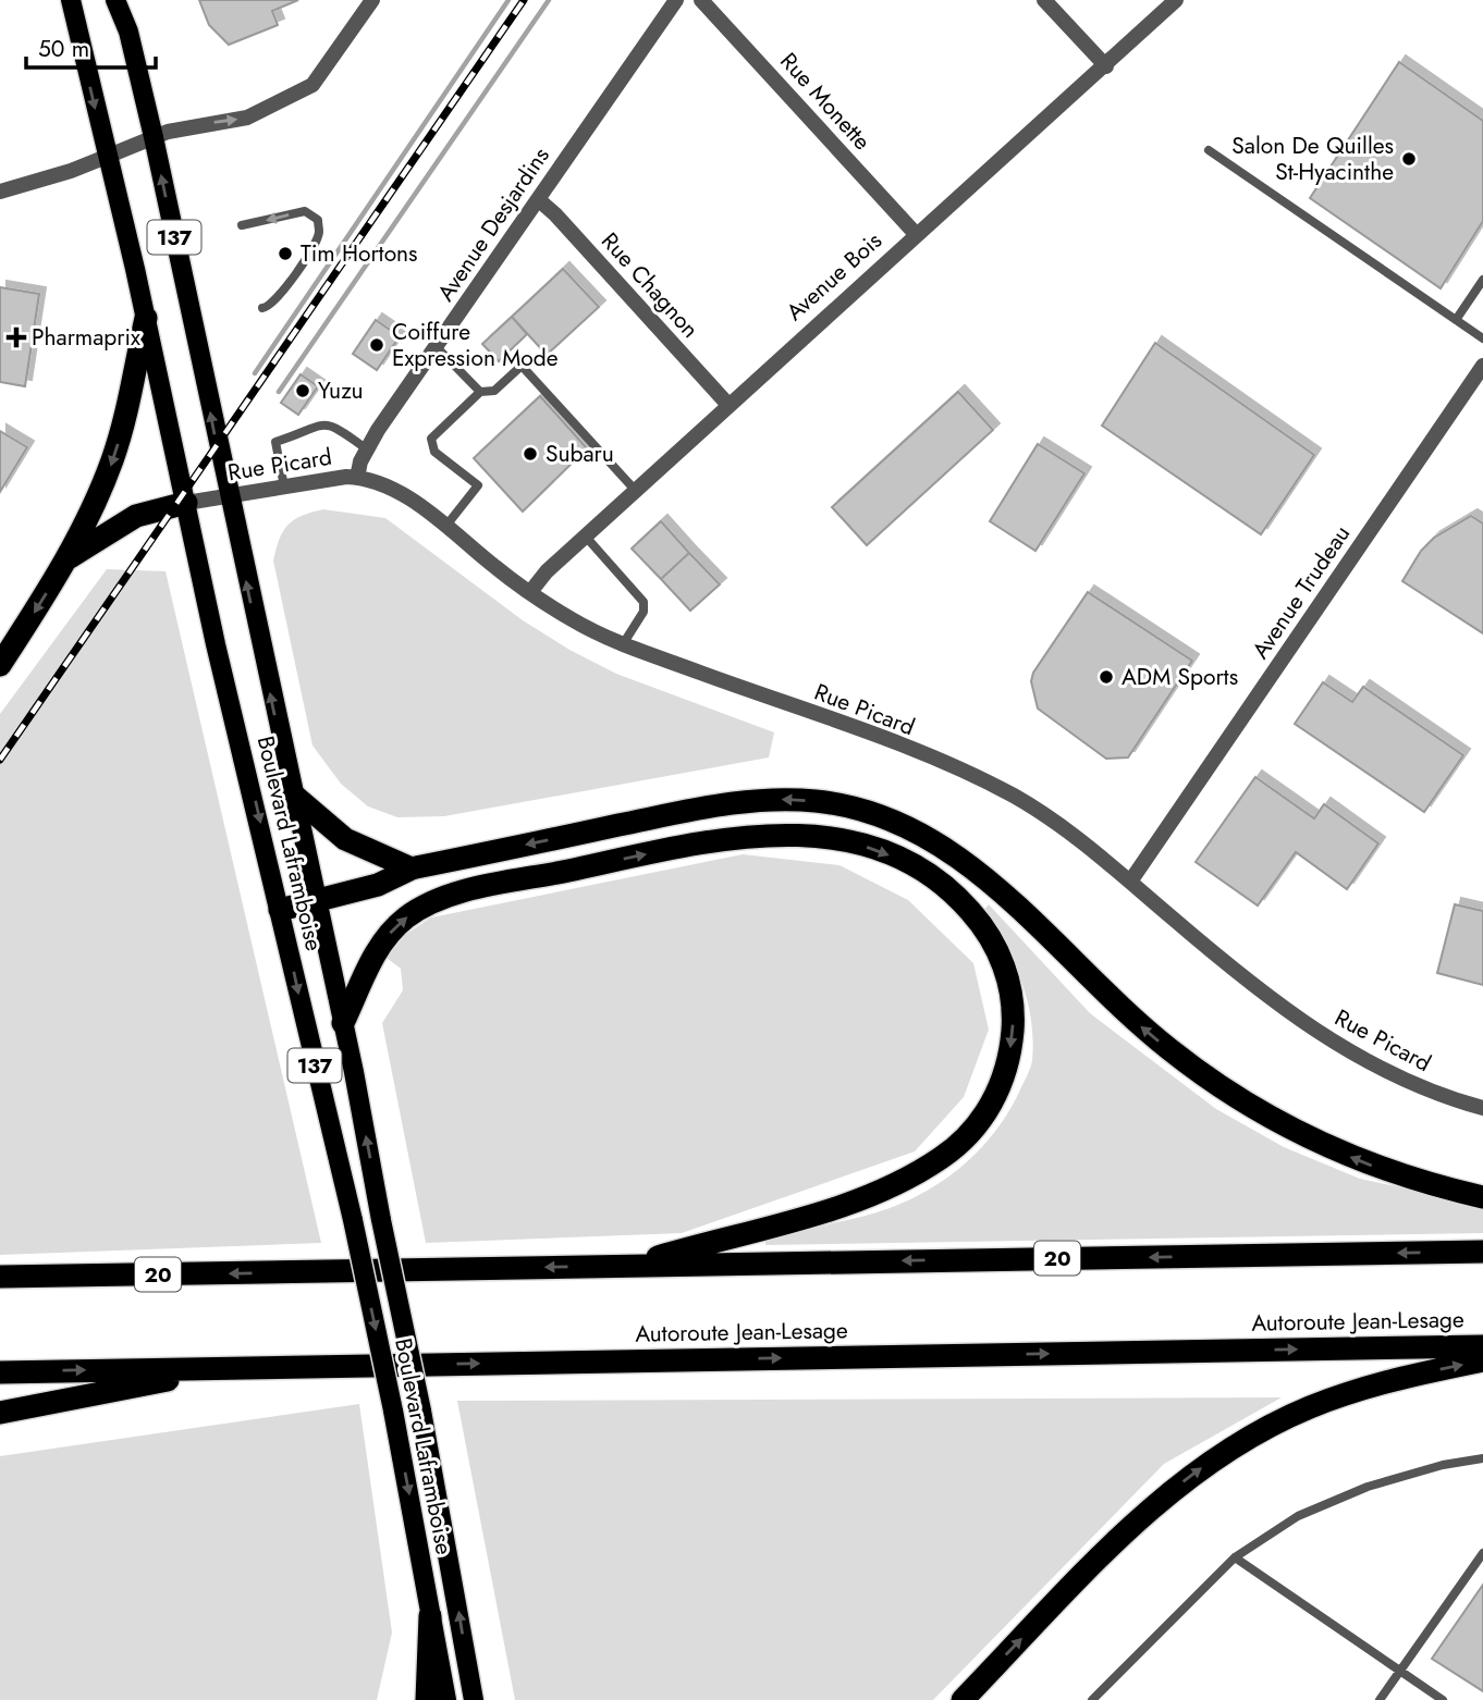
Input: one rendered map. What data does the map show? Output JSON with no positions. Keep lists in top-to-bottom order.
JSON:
{
  "streets": {
    "highway": ["20", "Autoroute Jean-Lesage"],
    "main road": ["137", "Boulevard Laframboise"],
    "street": [
      "Rue Monette",
      "Avenue Desjardins",
      "Avenue Bois",
      "Rue Chagnon",
      "Rue Picard",
      "Avenue Trudeau"
    ]
  },
  "crossings": [
    ["Rue Monette", "Avenue Bois"],
    ["Avenue Desjardins", "Rue Chagnon"],
    ["Avenue Desjardins", "Rue Picard"],
    ["Avenue Bois", "Rue Chagnon"],
    ["Avenue Bois", "Rue Picard"],
    ["Rue Picard", "Avenue Trudeau"],
    ["Rue Picard", "Boulevard Laframboise"]
  ],
  "places": {
    "other": [
      "Salon De Quilles St-Hyacinthe",
      "Tim Hortons",
      "Coiffure Expression Mode",
      "Yuzu",
      "Subaru",
      "ADM Sports"
    ],
    "health": ["Pharmaprix"]
  },
  "scale_bar": "50 m"
}
